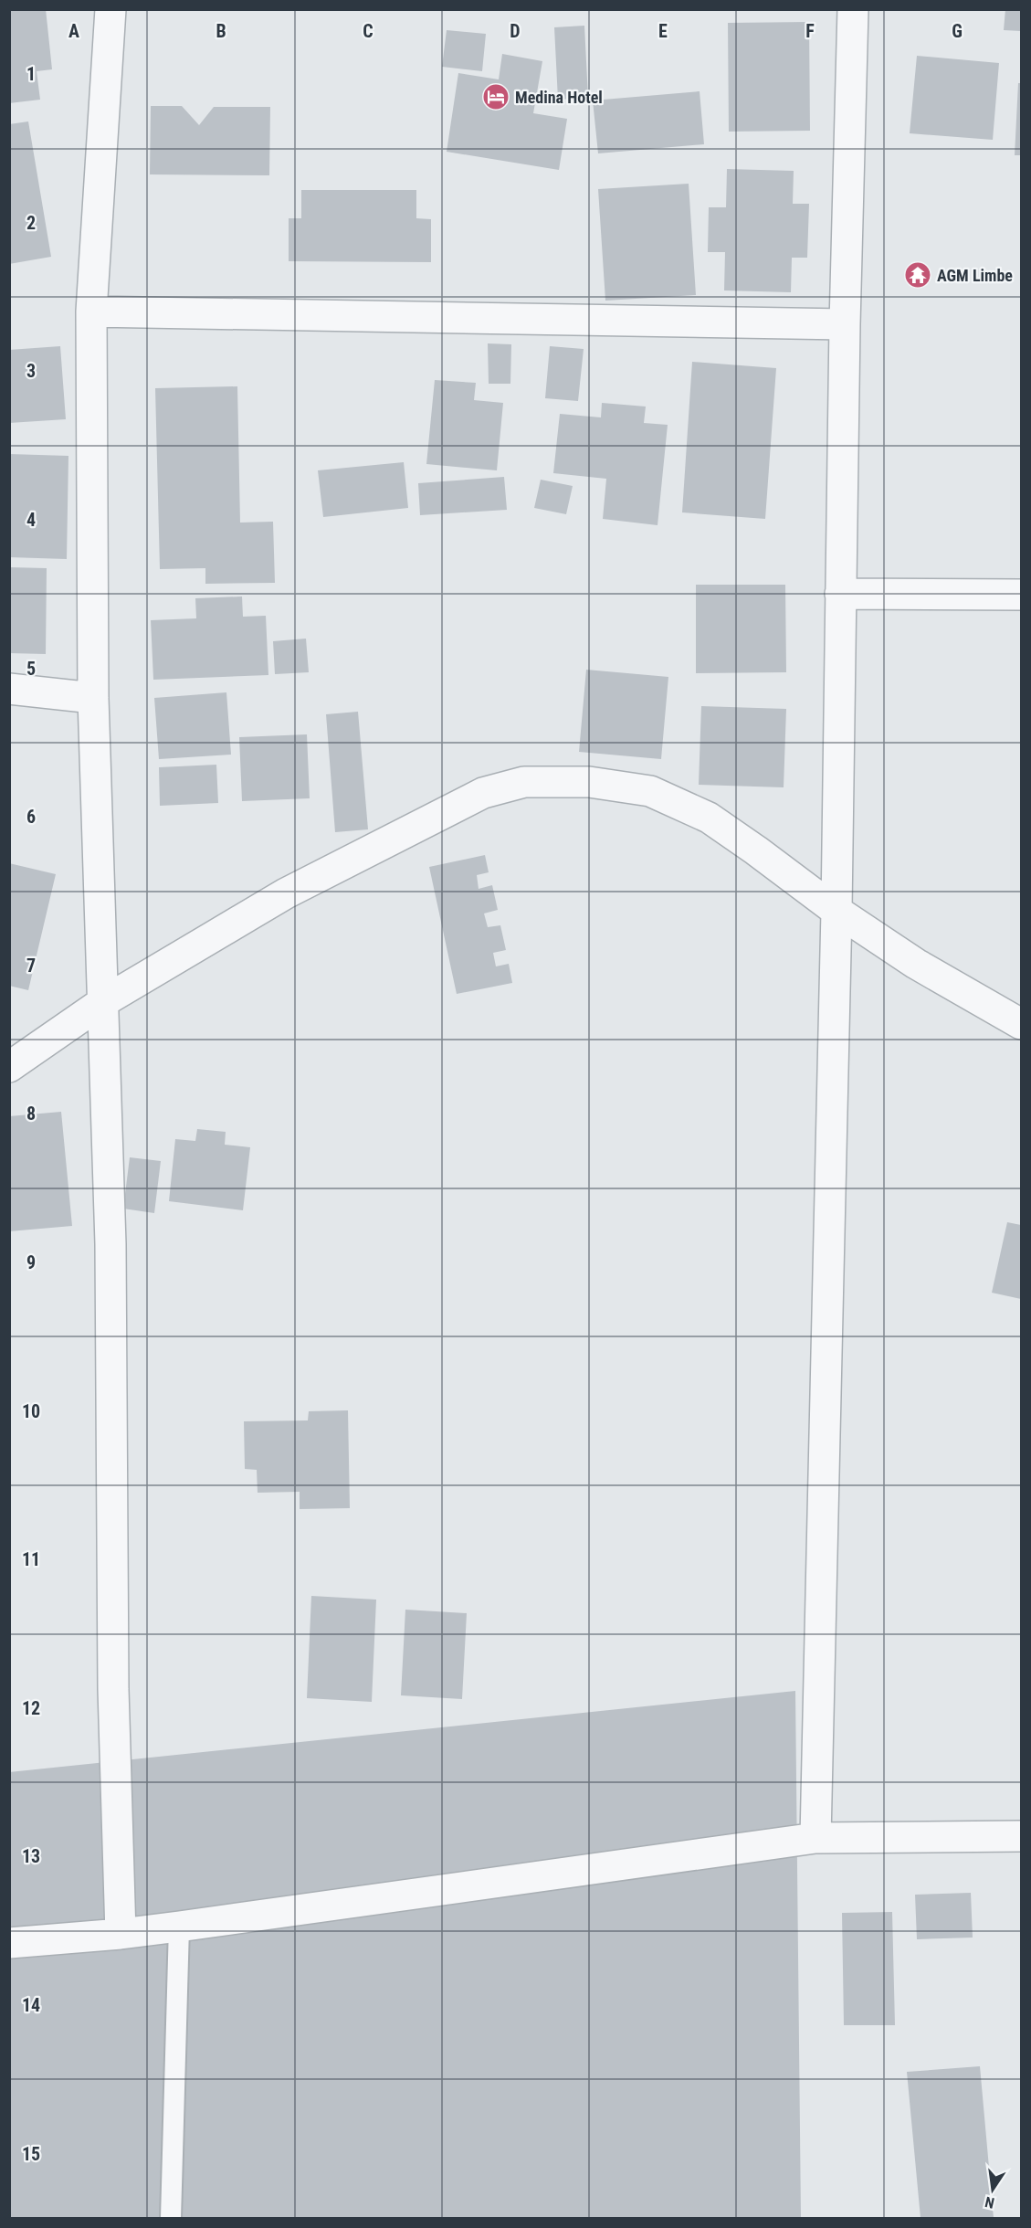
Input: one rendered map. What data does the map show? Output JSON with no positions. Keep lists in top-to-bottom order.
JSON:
{
  "places": {
    "hotel": ["Medina Hotel"],
    "temple": ["AGM Limbe"]
  },
  "north": "bottom",
  "grid": {
    "columns": [
      "A",
      "B",
      "C",
      "D",
      "E",
      "F",
      "G"
    ],
    "rows": [
      "1",
      "2",
      "3",
      "4",
      "5",
      "6",
      "7",
      "8",
      "9",
      "10",
      "11",
      "12",
      "13",
      "14",
      "15"
    ]
  }
}
